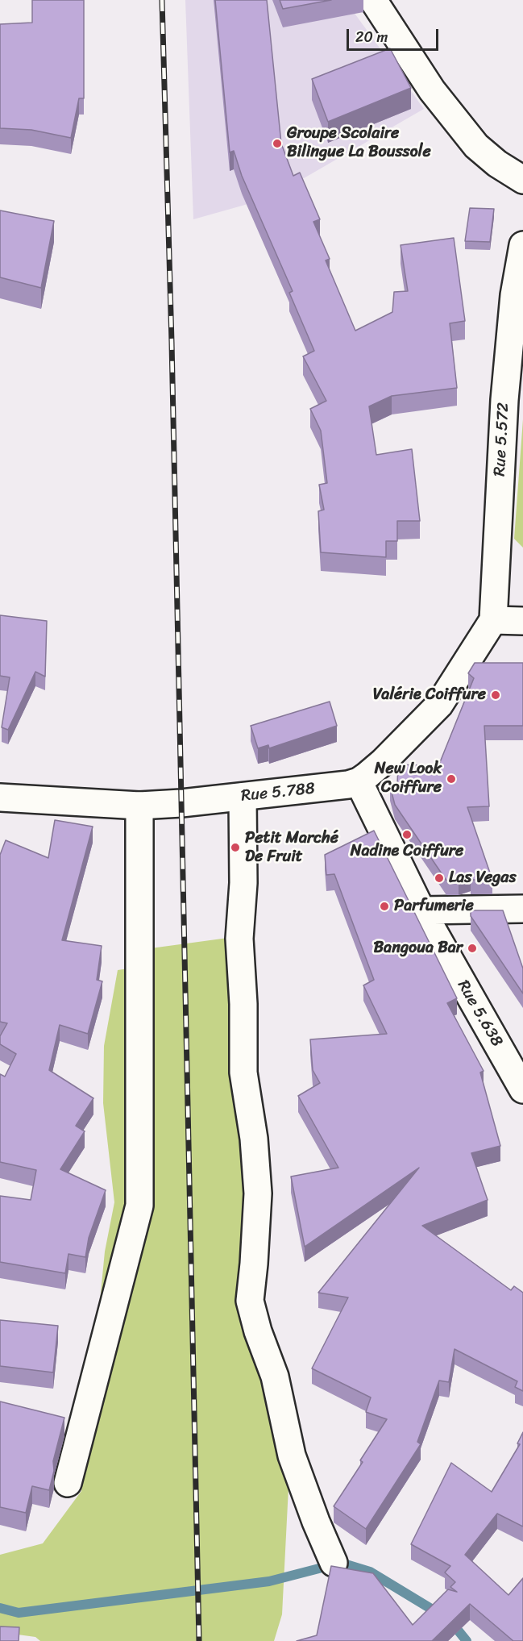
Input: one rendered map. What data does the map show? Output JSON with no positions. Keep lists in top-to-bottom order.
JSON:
{
  "streets": {
    "street": ["Rue 5.572", "Rue 5.788", "Rue 5.638"]
  },
  "crossings": [
    ["Rue 5.572", "Rue 5.788"],
    ["Rue 5.788", "Rue 5.638"]
  ],
  "places": [
    "Groupe Scolaire Bilingue La Boussole",
    "Valérie Coiffure",
    "New Look Coiffure",
    "Nadine Coiffure",
    "Petit Marché De Fruit",
    "Las Vegas",
    "Parfumerie",
    "Bangoua Bar"
  ],
  "scale_bar": "20 m"
}
